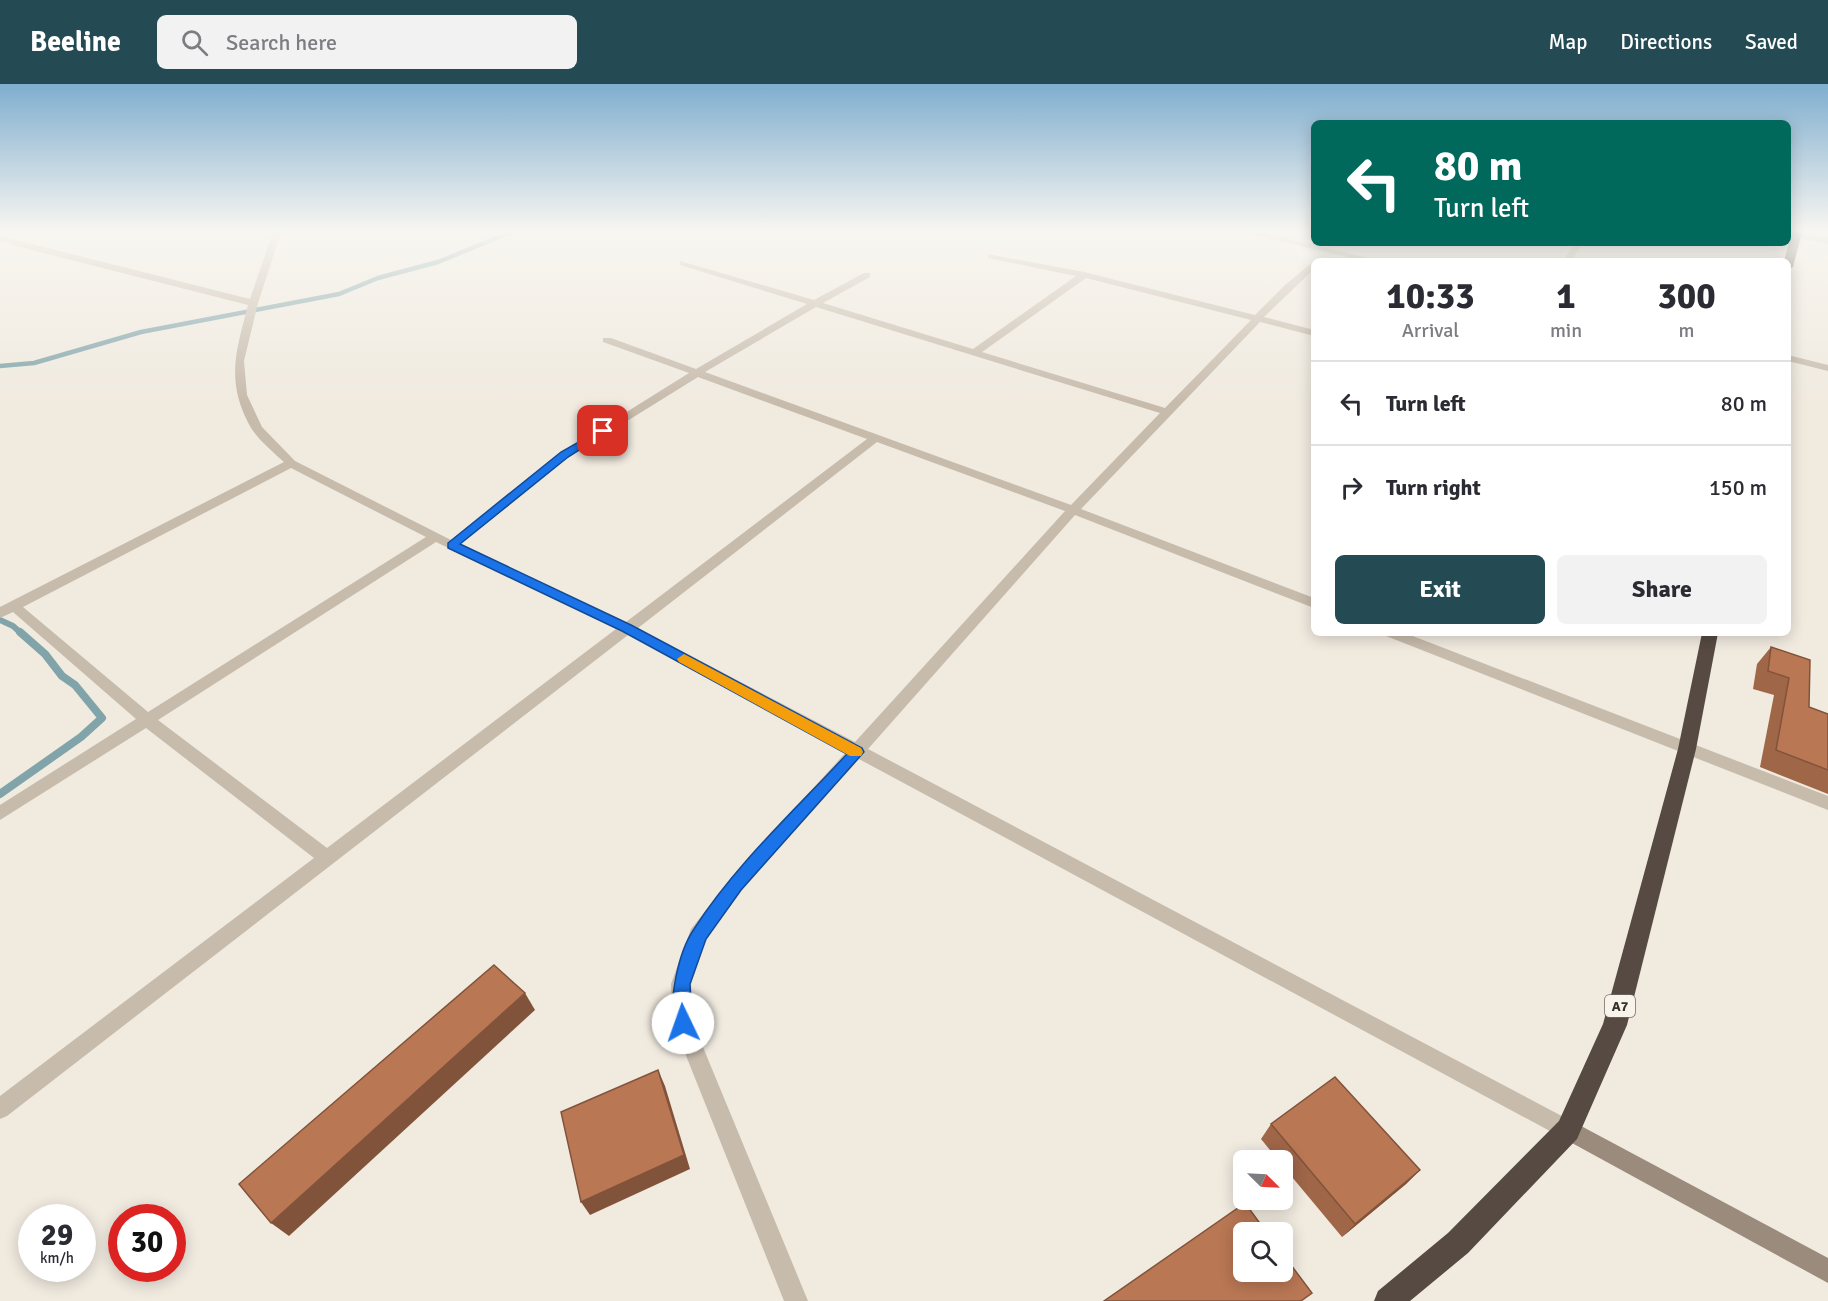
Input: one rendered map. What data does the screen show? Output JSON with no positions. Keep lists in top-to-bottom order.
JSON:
{
  "streets": {
    "highway": ["A7"]
  },
  "north": "bottom right",
  "page": {
    "header": "Beeline",
    "search": "Search here",
    "nav": ["Map", "Directions", "Saved"],
    "turn": ["80 m", "Turn left"],
    "eta": [
      "10:33",
      "Arrival",
      "1",
      "min",
      "300",
      "m"
    ],
    "list": [
      {
        "name": "Turn left",
        "value": "80 m"
      },
      {
        "name": "Turn right",
        "value": "150 m"
      }
    ],
    "buttons": ["Exit", "Share"],
    "speed": "29 km/h",
    "limit": "30"
  }
}
